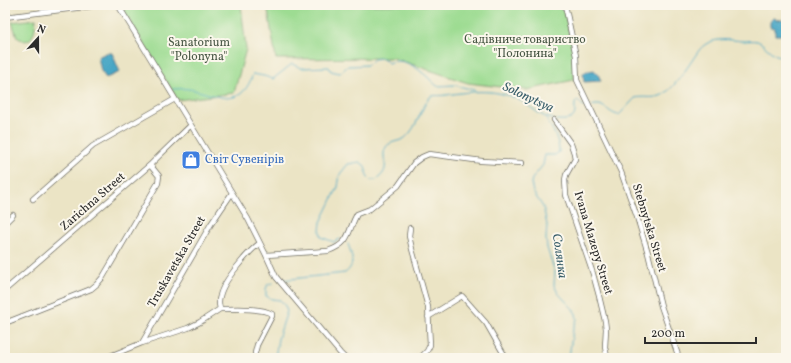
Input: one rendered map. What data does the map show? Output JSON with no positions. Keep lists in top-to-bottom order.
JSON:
{
  "streets": {
    "street": [
      "Zarichna Street",
      "Stebnytska Street",
      "Ivana Mazepy Street",
      "Truskavetska Street"
    ]
  },
  "water": ["Solonytsya", "Солянка"],
  "parks": ["Садівниче товариство \"Полонина\"", "Sanatorium \"Polonyna\""],
  "places": {
    "shop": ["Світ Сувенірів"]
  },
  "scale_bar": "200 m",
  "north": "top"
}
